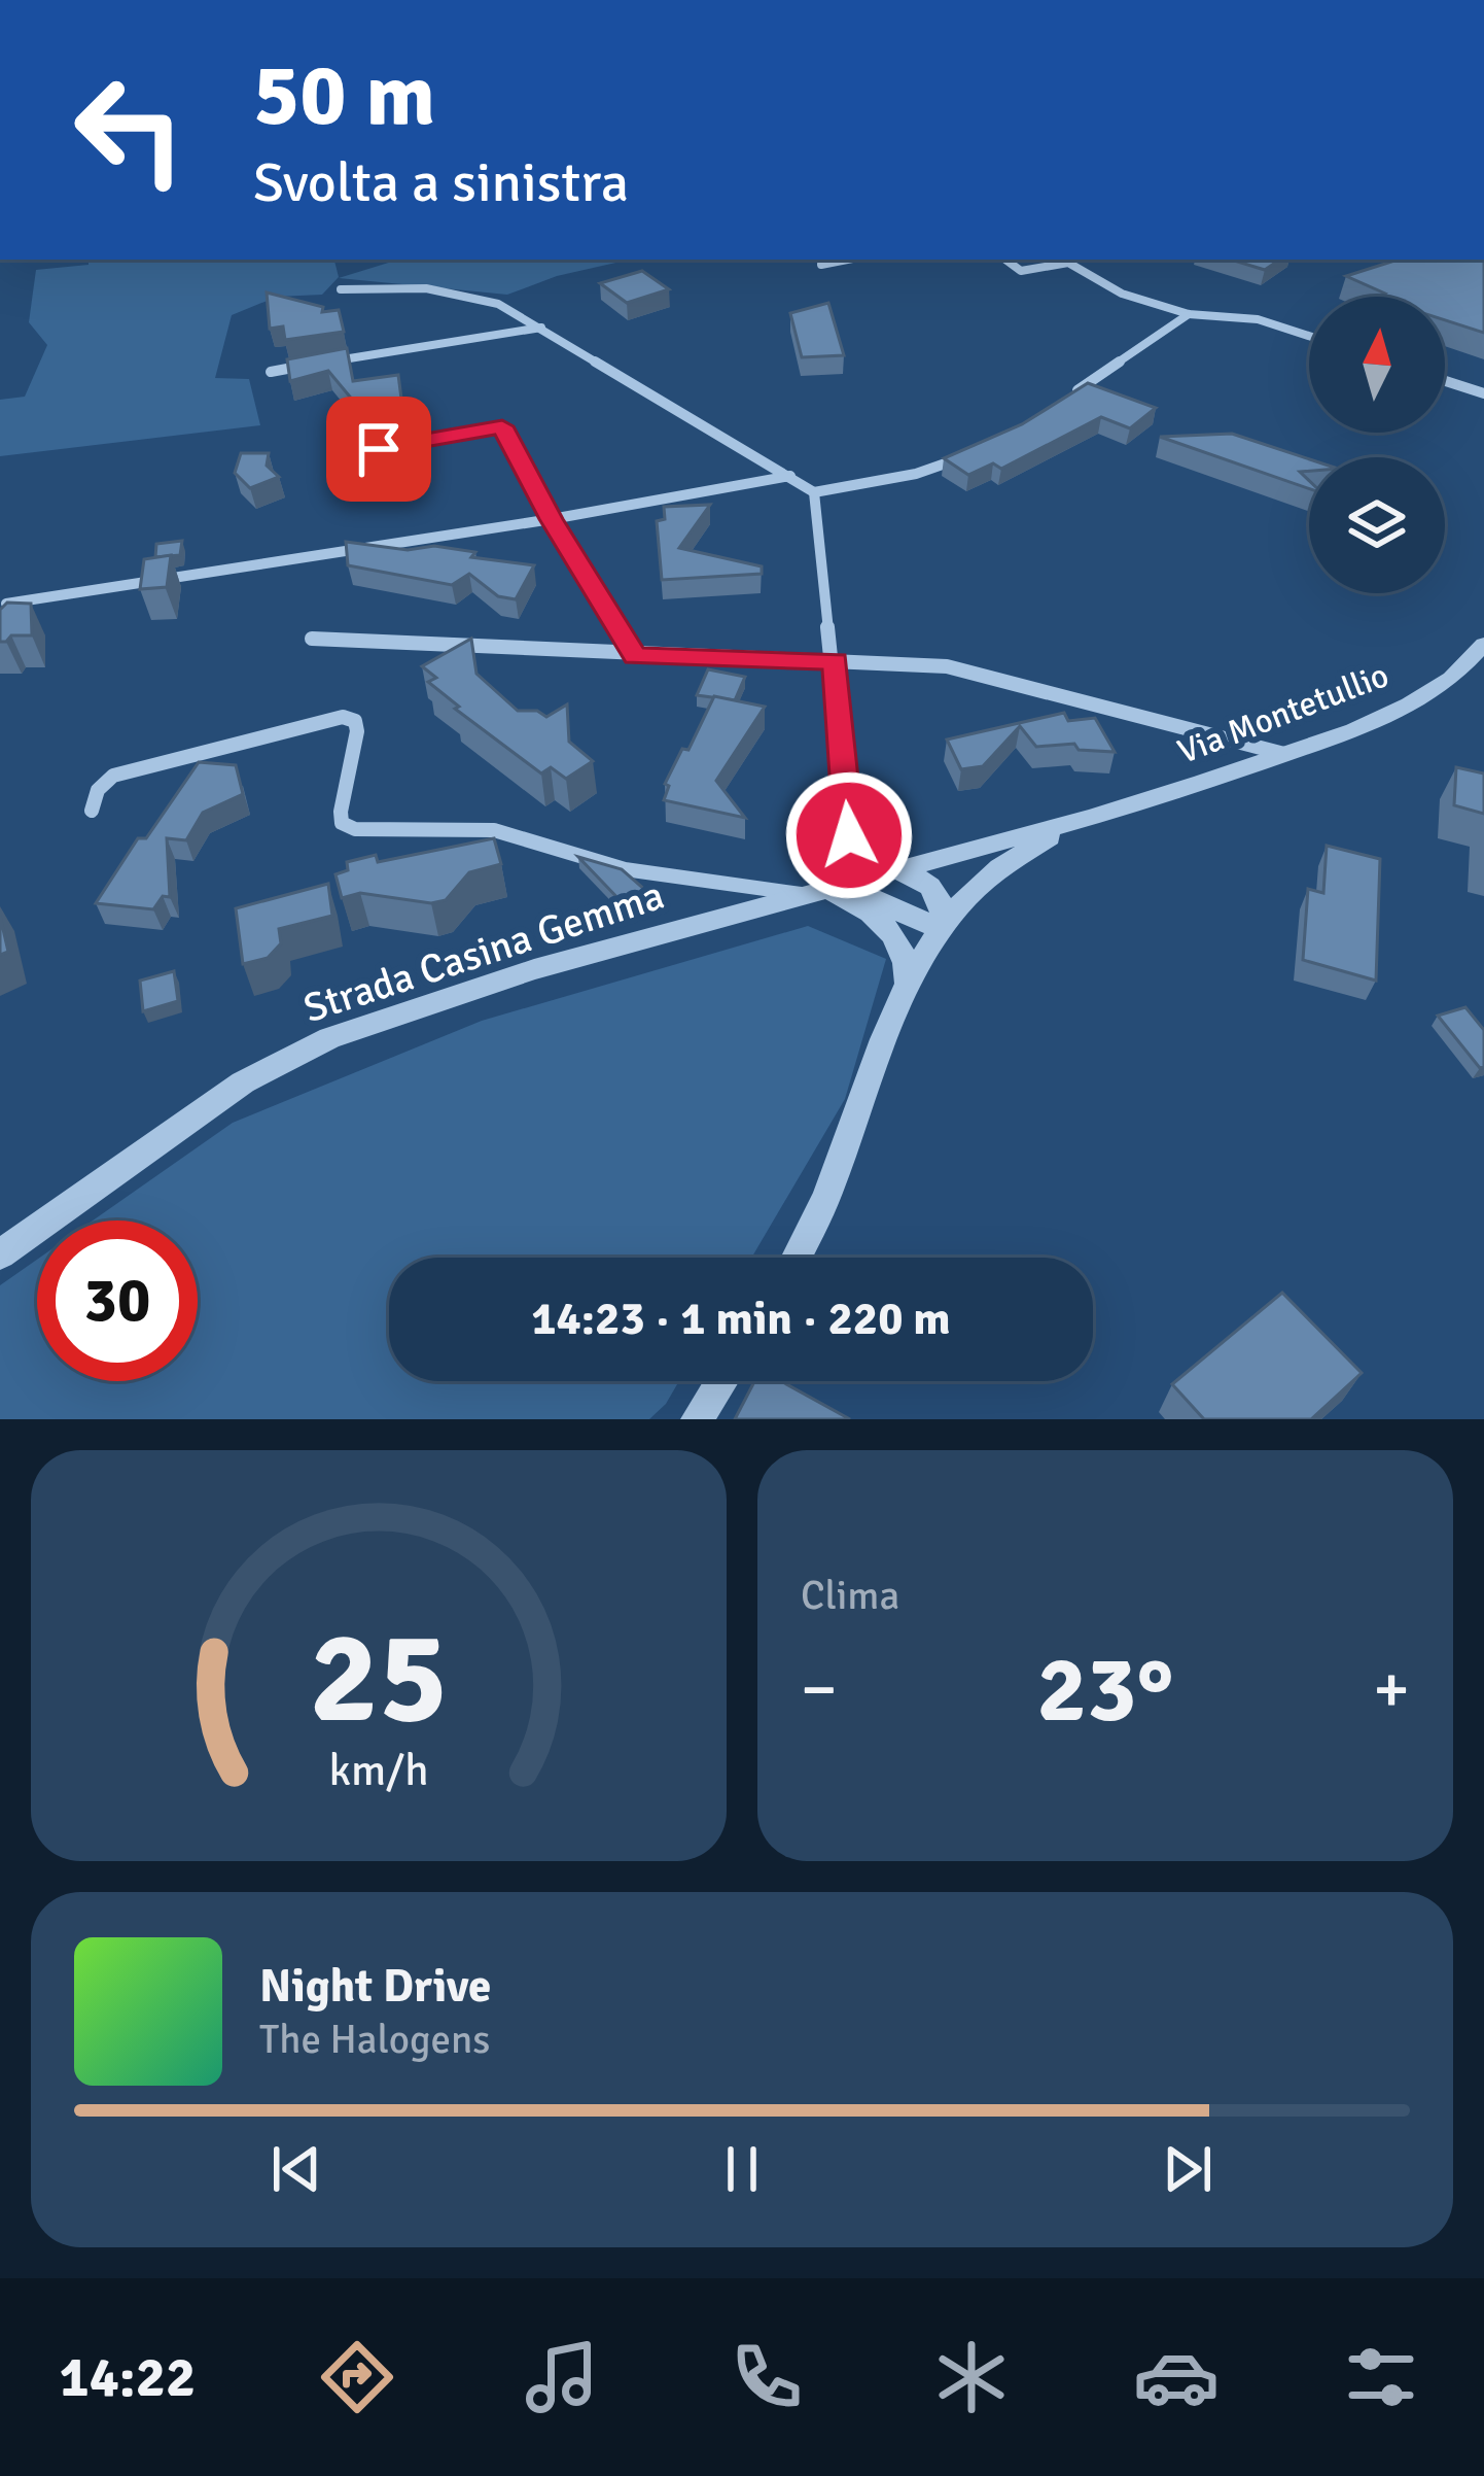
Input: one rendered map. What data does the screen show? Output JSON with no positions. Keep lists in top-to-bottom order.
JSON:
{
  "streets": {
    "street": ["Via Montetullio", "Strada Casina Gemma"]
  },
  "crossings": [
    ["Via Montetullio", "Strada Casina Gemma"]
  ],
  "north": "top",
  "page": {
    "turn": ["50 m", "Svolta a sinistra"],
    "limit": "30",
    "trip": "14:23 · 1 min · 220 m",
    "tile": "Clima",
    "heat": ["−", "23°", "+"],
    "song": ["Night Drive", "The Halogens"],
    "tabs": "14:22",
    "gauge": ["25", "km/h"]
  }
}
